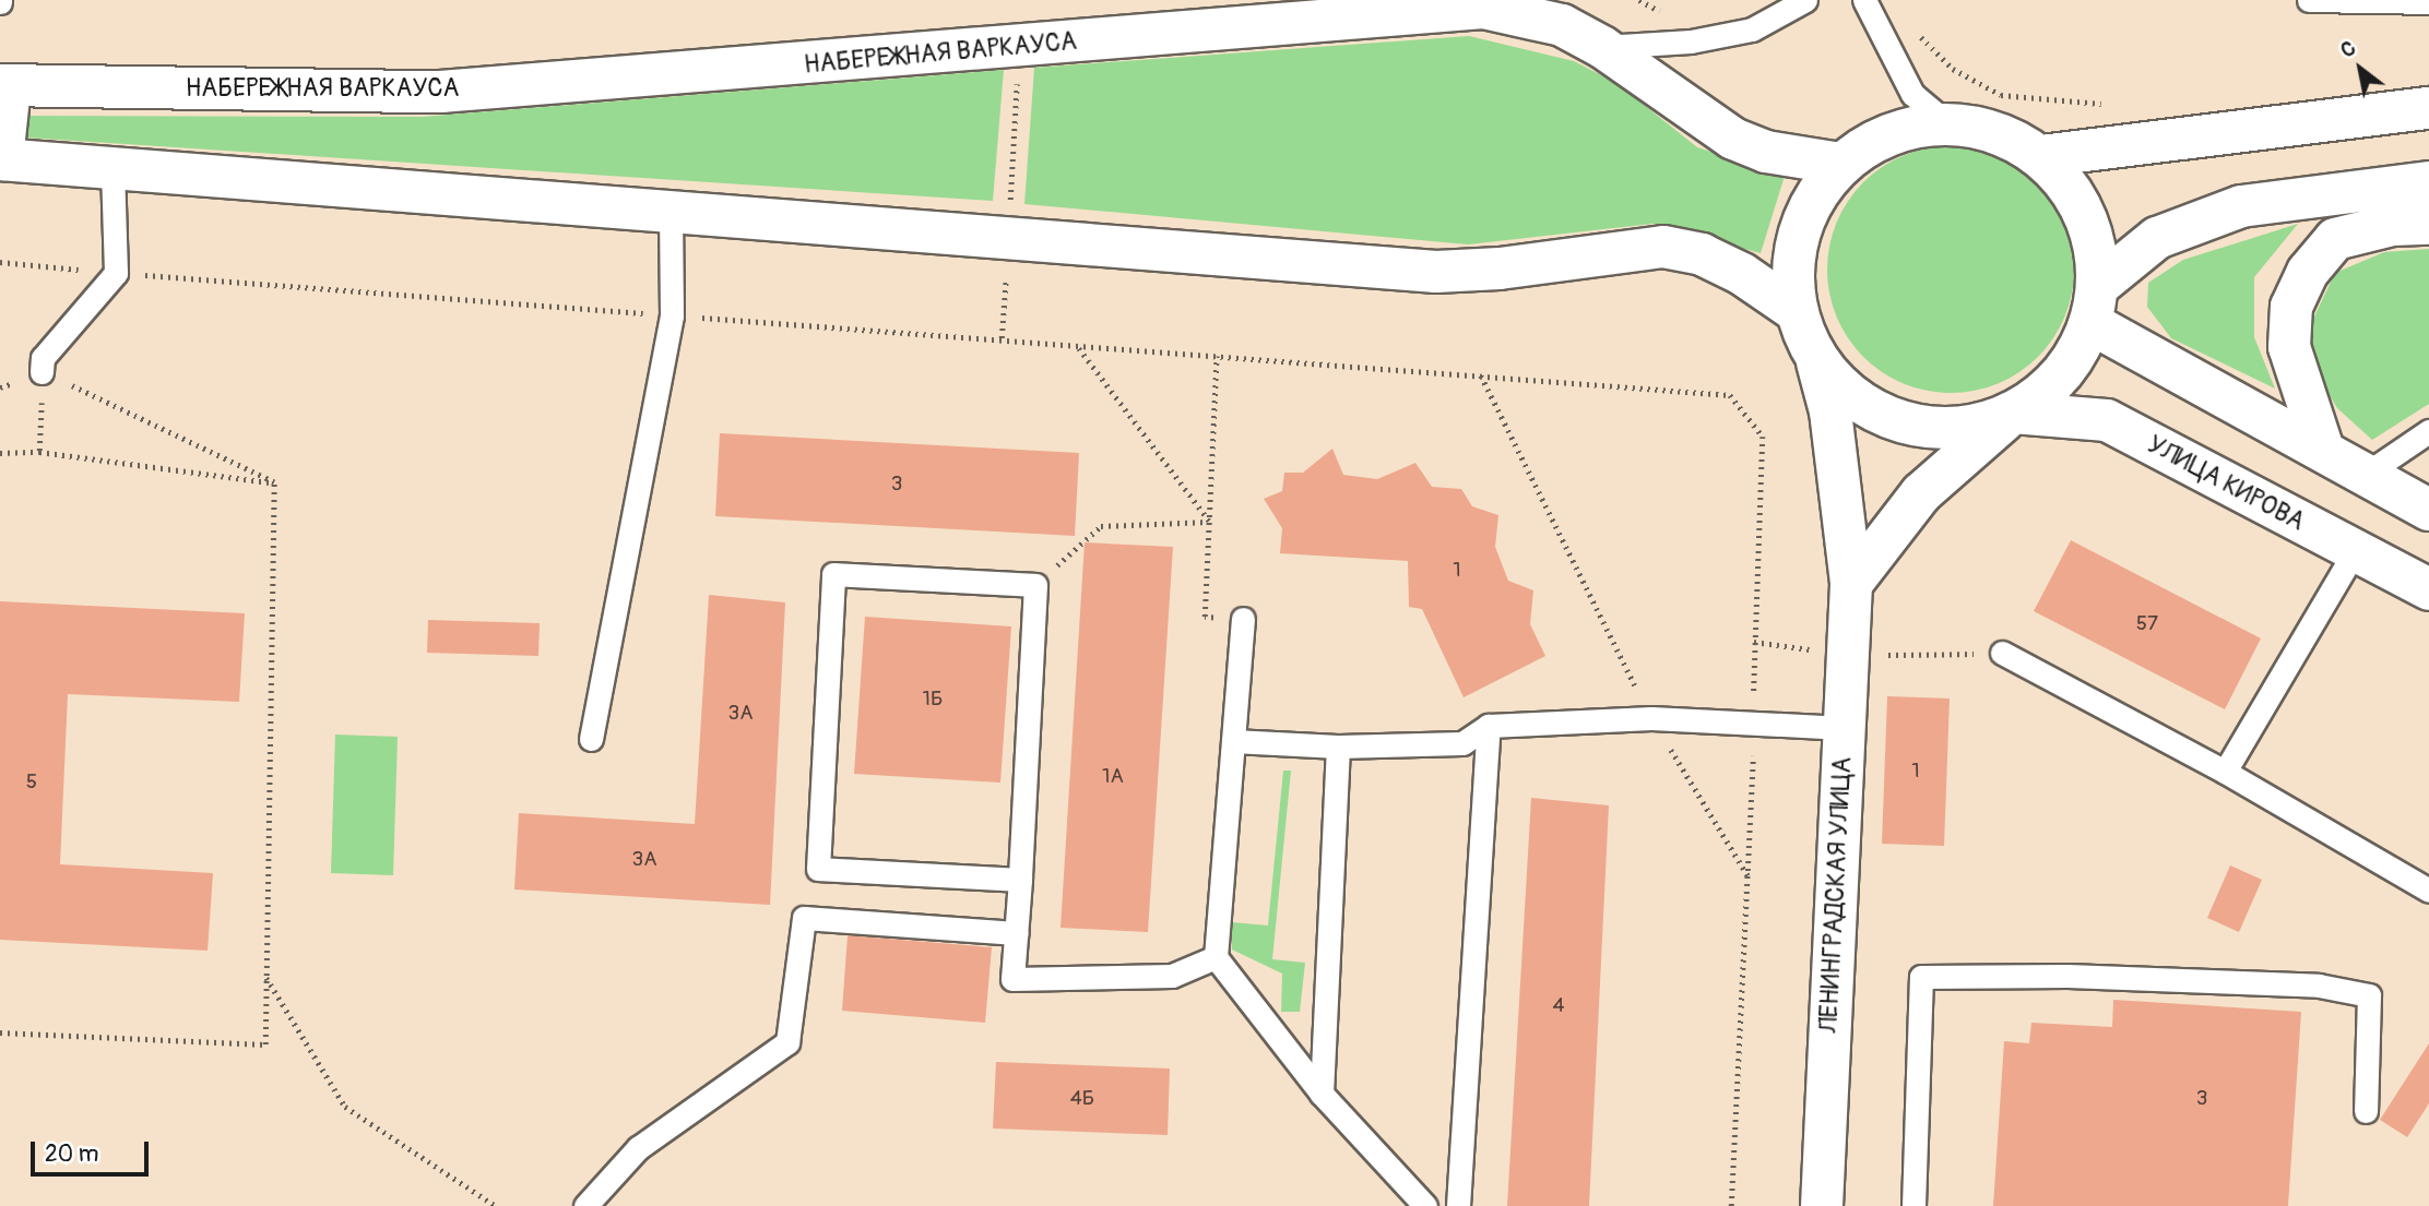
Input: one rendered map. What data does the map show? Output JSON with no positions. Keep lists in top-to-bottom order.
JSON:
{
  "streets": {
    "main road": ["НАБЕРЕЖНАЯ ВАРКАУСА", "УЛИЦА КИРОВА", "ЛЕНИНГРАДСКАЯ УЛИЦА"]
  },
  "house_numbers": [
    "3",
    "1",
    "57",
    "1Б",
    "3А",
    "1",
    "1А",
    "5",
    "3А",
    "4",
    "4Б",
    "3"
  ],
  "scale_bar": "20 m",
  "north": "top left"
}
